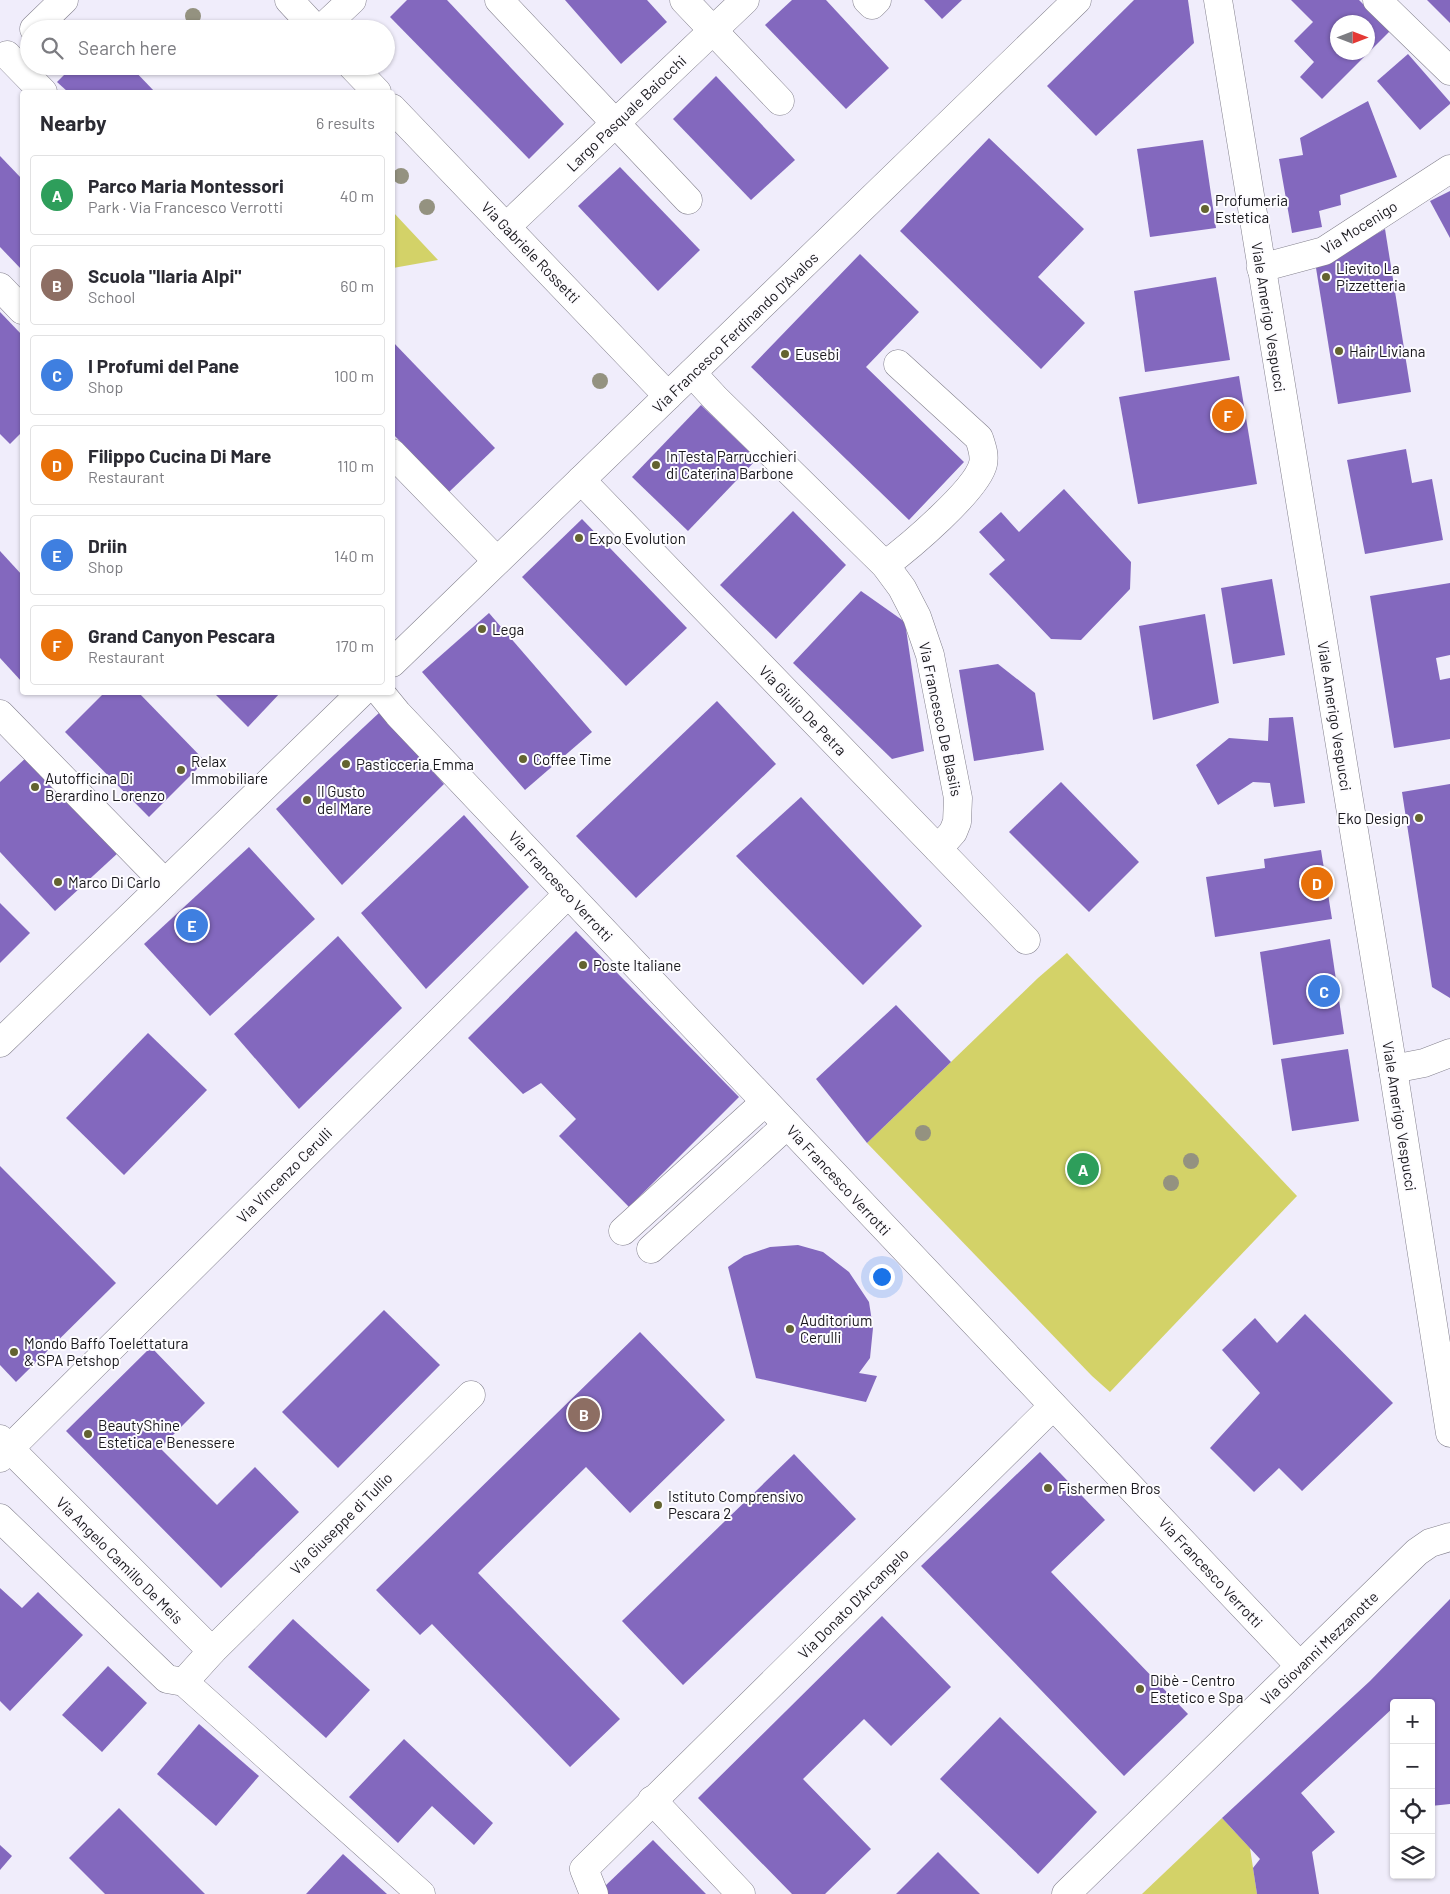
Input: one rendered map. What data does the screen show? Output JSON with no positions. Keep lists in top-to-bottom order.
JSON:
{
  "streets": {
    "street": [
      "Largo Pasquale Baiocchi",
      "Via Mocenigo",
      "Via Gabriele Rossetti",
      "Viale Amerigo Vespucci",
      "Via Francesco Ferdinando D'Avalos",
      "Via Giulio De Petra",
      "Via Francesco De Blasiis",
      "Via Francesco Verrotti",
      "Via Vincenzo Cerulli",
      "Via Giuseppe di Tullio",
      "Via Angelo Camillo De Meis",
      "Via Donato D'Arcangelo",
      "Via Giovanni Mezzanotte"
    ]
  },
  "crossings": [
    ["Largo Pasquale Baiocchi", "Via Gabriele Rossetti"],
    ["Via Mocenigo", "Viale Amerigo Vespucci"],
    ["Via Gabriele Rossetti", "Via Francesco Ferdinando D'Avalos"],
    ["Via Francesco Ferdinando D'Avalos", "Via Giulio De Petra"],
    ["Via Francesco Ferdinando D'Avalos", "Via Francesco De Blasiis"],
    ["Via Giulio De Petra", "Via Francesco De Blasiis"],
    ["Via Francesco Verrotti", "Via Vincenzo Cerulli"],
    ["Via Francesco Verrotti", "Via Donato D'Arcangelo"],
    ["Via Francesco Verrotti", "Via Giovanni Mezzanotte"],
    ["Via Vincenzo Cerulli", "Via Angelo Camillo De Meis"],
    ["Via Giuseppe di Tullio", "Via Angelo Camillo De Meis"]
  ],
  "places": [
    "Profumeria Estetica",
    "Lievito La Pizzetteria",
    "Hair Liviana",
    "Eusebi",
    "InTesta Parrucchieri di Caterina Barbone",
    "Expo Evolution",
    "Lega",
    "Coffee Time",
    "Pasticceria Emma",
    "Relax Immobiliare",
    "Autofficina Di Berardino Lorenzo",
    "Il Gusto del Mare",
    "Eko Design",
    "Marco Di Carlo",
    "Poste Italiane",
    "Auditorium Cerulli",
    "Mondo Baffo Toelettatura & SPA Petshop",
    "BeautyShine Estetica e Benessere",
    "Fishermen Bros",
    "Istituto Comprensivo Pescara 2",
    "Dibè - Centro Estetico e Spa"
  ],
  "north": "right",
  "page": {
    "search": "Search here",
    "heading": ["Nearby", "6 results"],
    "list": [
      {
        "mark": "A",
        "name": "Parco Maria Montessori",
        "note": "Park · Via Francesco Verrotti",
        "value": "40 m"
      },
      {
        "mark": "B",
        "name": "Scuola \"Ilaria Alpi\"",
        "note": "School",
        "value": "60 m"
      },
      {
        "mark": "C",
        "name": "I Profumi del Pane",
        "note": "Shop",
        "value": "100 m"
      },
      {
        "mark": "D",
        "name": "Filippo Cucina Di Mare",
        "note": "Restaurant",
        "value": "110 m"
      },
      {
        "mark": "E",
        "name": "Driin",
        "note": "Shop",
        "value": "140 m"
      },
      {
        "mark": "F",
        "name": "Grand Canyon Pescara",
        "note": "Restaurant",
        "value": "170 m"
      }
    ],
    "pins": [
      "F",
      "D",
      "E",
      "C",
      "A",
      "B"
    ],
    "map_buttons": ["+", "−"]
  }
}
